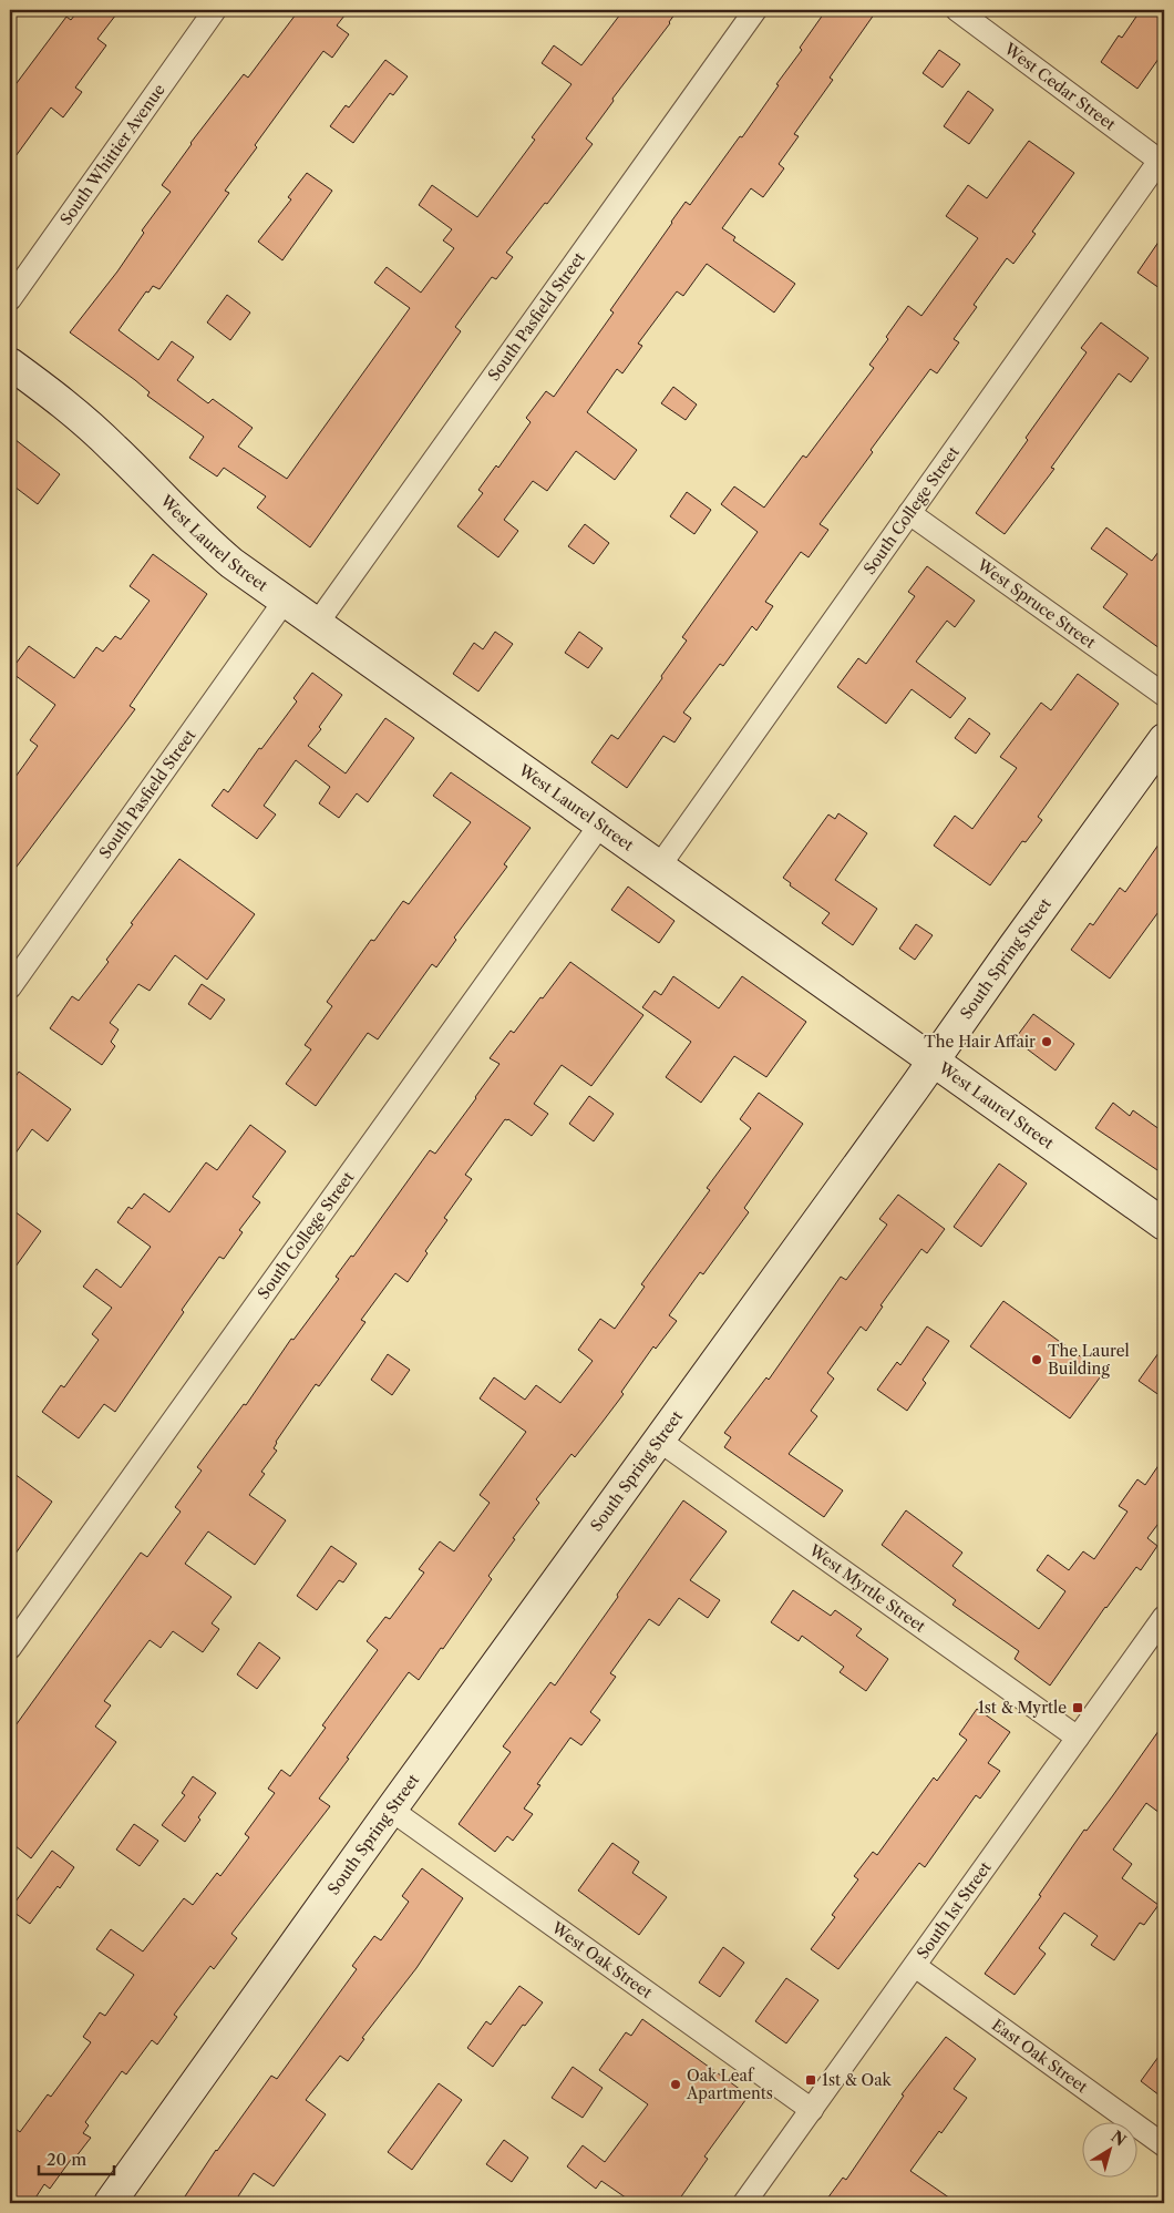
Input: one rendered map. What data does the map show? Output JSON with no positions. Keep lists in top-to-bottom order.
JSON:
{
  "streets": {
    "street": [
      "West Cedar Street",
      "South Whittier Avenue",
      "South Pasfield Street",
      "South College Street",
      "West Laurel Street",
      "West Spruce Street",
      "South Spring Street",
      "West Myrtle Street",
      "South 1st Street",
      "West Oak Street",
      "East Oak Street"
    ]
  },
  "crossings": [
    ["West Cedar Street", "South College Street"],
    ["South Pasfield Street", "West Laurel Street"],
    ["South College Street", "West Laurel Street"],
    ["South College Street", "West Spruce Street"],
    ["West Laurel Street", "South Spring Street"],
    ["South Spring Street", "West Myrtle Street"],
    ["South Spring Street", "West Oak Street"],
    ["West Myrtle Street", "South 1st Street"],
    ["South 1st Street", "West Oak Street"],
    ["South 1st Street", "East Oak Street"]
  ],
  "places": {
    "other": ["The Hair Affair", "The Laurel Building", "Oak Leaf Apartments"],
    "transit": ["1st & Myrtle", "1st & Oak"]
  },
  "scale_bar": "20 m",
  "north": "top right"
}
